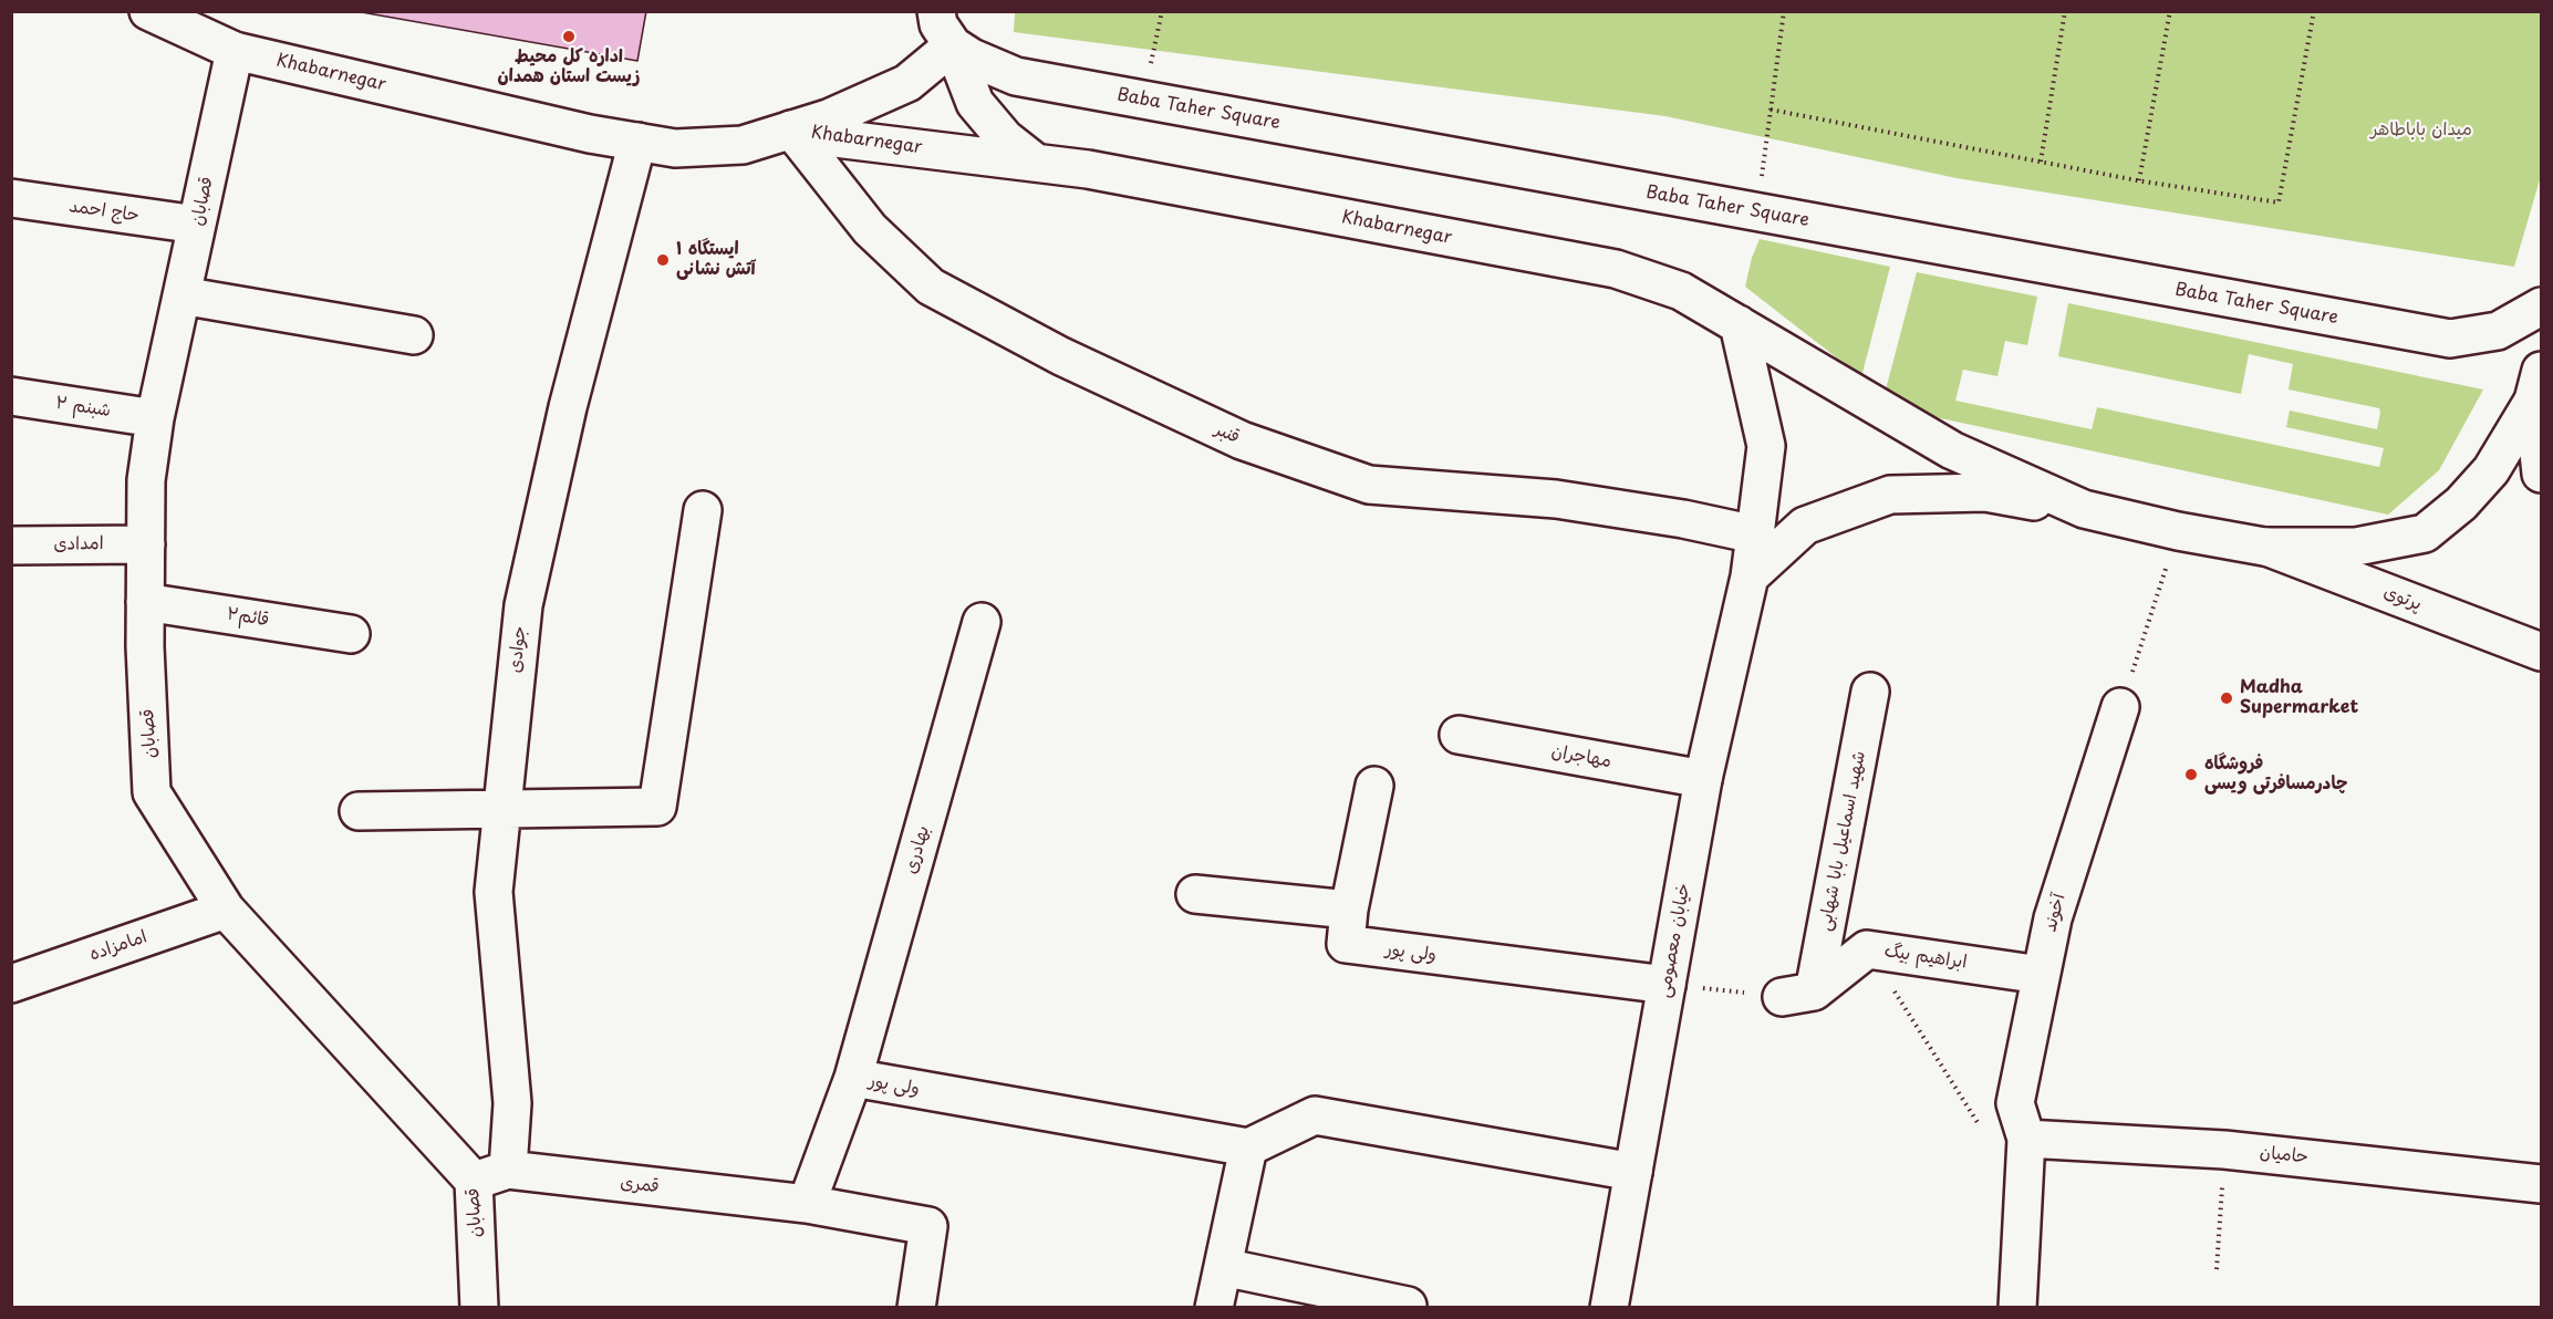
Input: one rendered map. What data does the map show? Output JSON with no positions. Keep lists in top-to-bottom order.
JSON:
{
  "streets": {
    "street": [
      "Khabarnegar",
      "Baba Taher Square",
      "قصابان",
      "حاج احمد",
      "شبنم ۲",
      "قنبر",
      "امدادی",
      "پرتوی",
      "قائم۲",
      "جوادی",
      "مهاجران",
      "شهید اسماعیل بابا شهابی",
      "بهادری",
      "آخوند",
      "خیابان معصومی",
      "امامزاده",
      "ولی پور",
      "ابراهیم بیگ",
      "حامیان",
      "قمری"
    ]
  },
  "crossings": [
    ["Khabarnegar", "Baba Taher Square"],
    ["Khabarnegar", "قصابان"],
    ["Khabarnegar", "قنبر"],
    ["Khabarnegar", "جوادی"],
    ["قصابان", "حاج احمد"],
    ["قصابان", "شبنم ۲"],
    ["قصابان", "امدادی"],
    ["قصابان", "قائم۲"],
    ["قصابان", "امامزاده"],
    ["قصابان", "قمری"],
    ["جوادی", "قمری"],
    ["مهاجران", "خیابان معصومی"],
    ["شهید اسماعیل بابا شهابی", "ابراهیم بیگ"],
    ["بهادری", "ولی پور"],
    ["بهادری", "قمری"],
    ["آخوند", "ابراهیم بیگ"],
    ["آخوند", "حامیان"],
    ["خیابان معصومی", "ولی پور"]
  ],
  "parks": ["میدان باباطاهر"],
  "places": [
    "اداره کل محیط زیست استان همدان",
    "ایستگاه ۱ آتش نشانی",
    "Madha Supermarket",
    "فروشگاه چادرمسافرتی ویسی"
  ]
}
